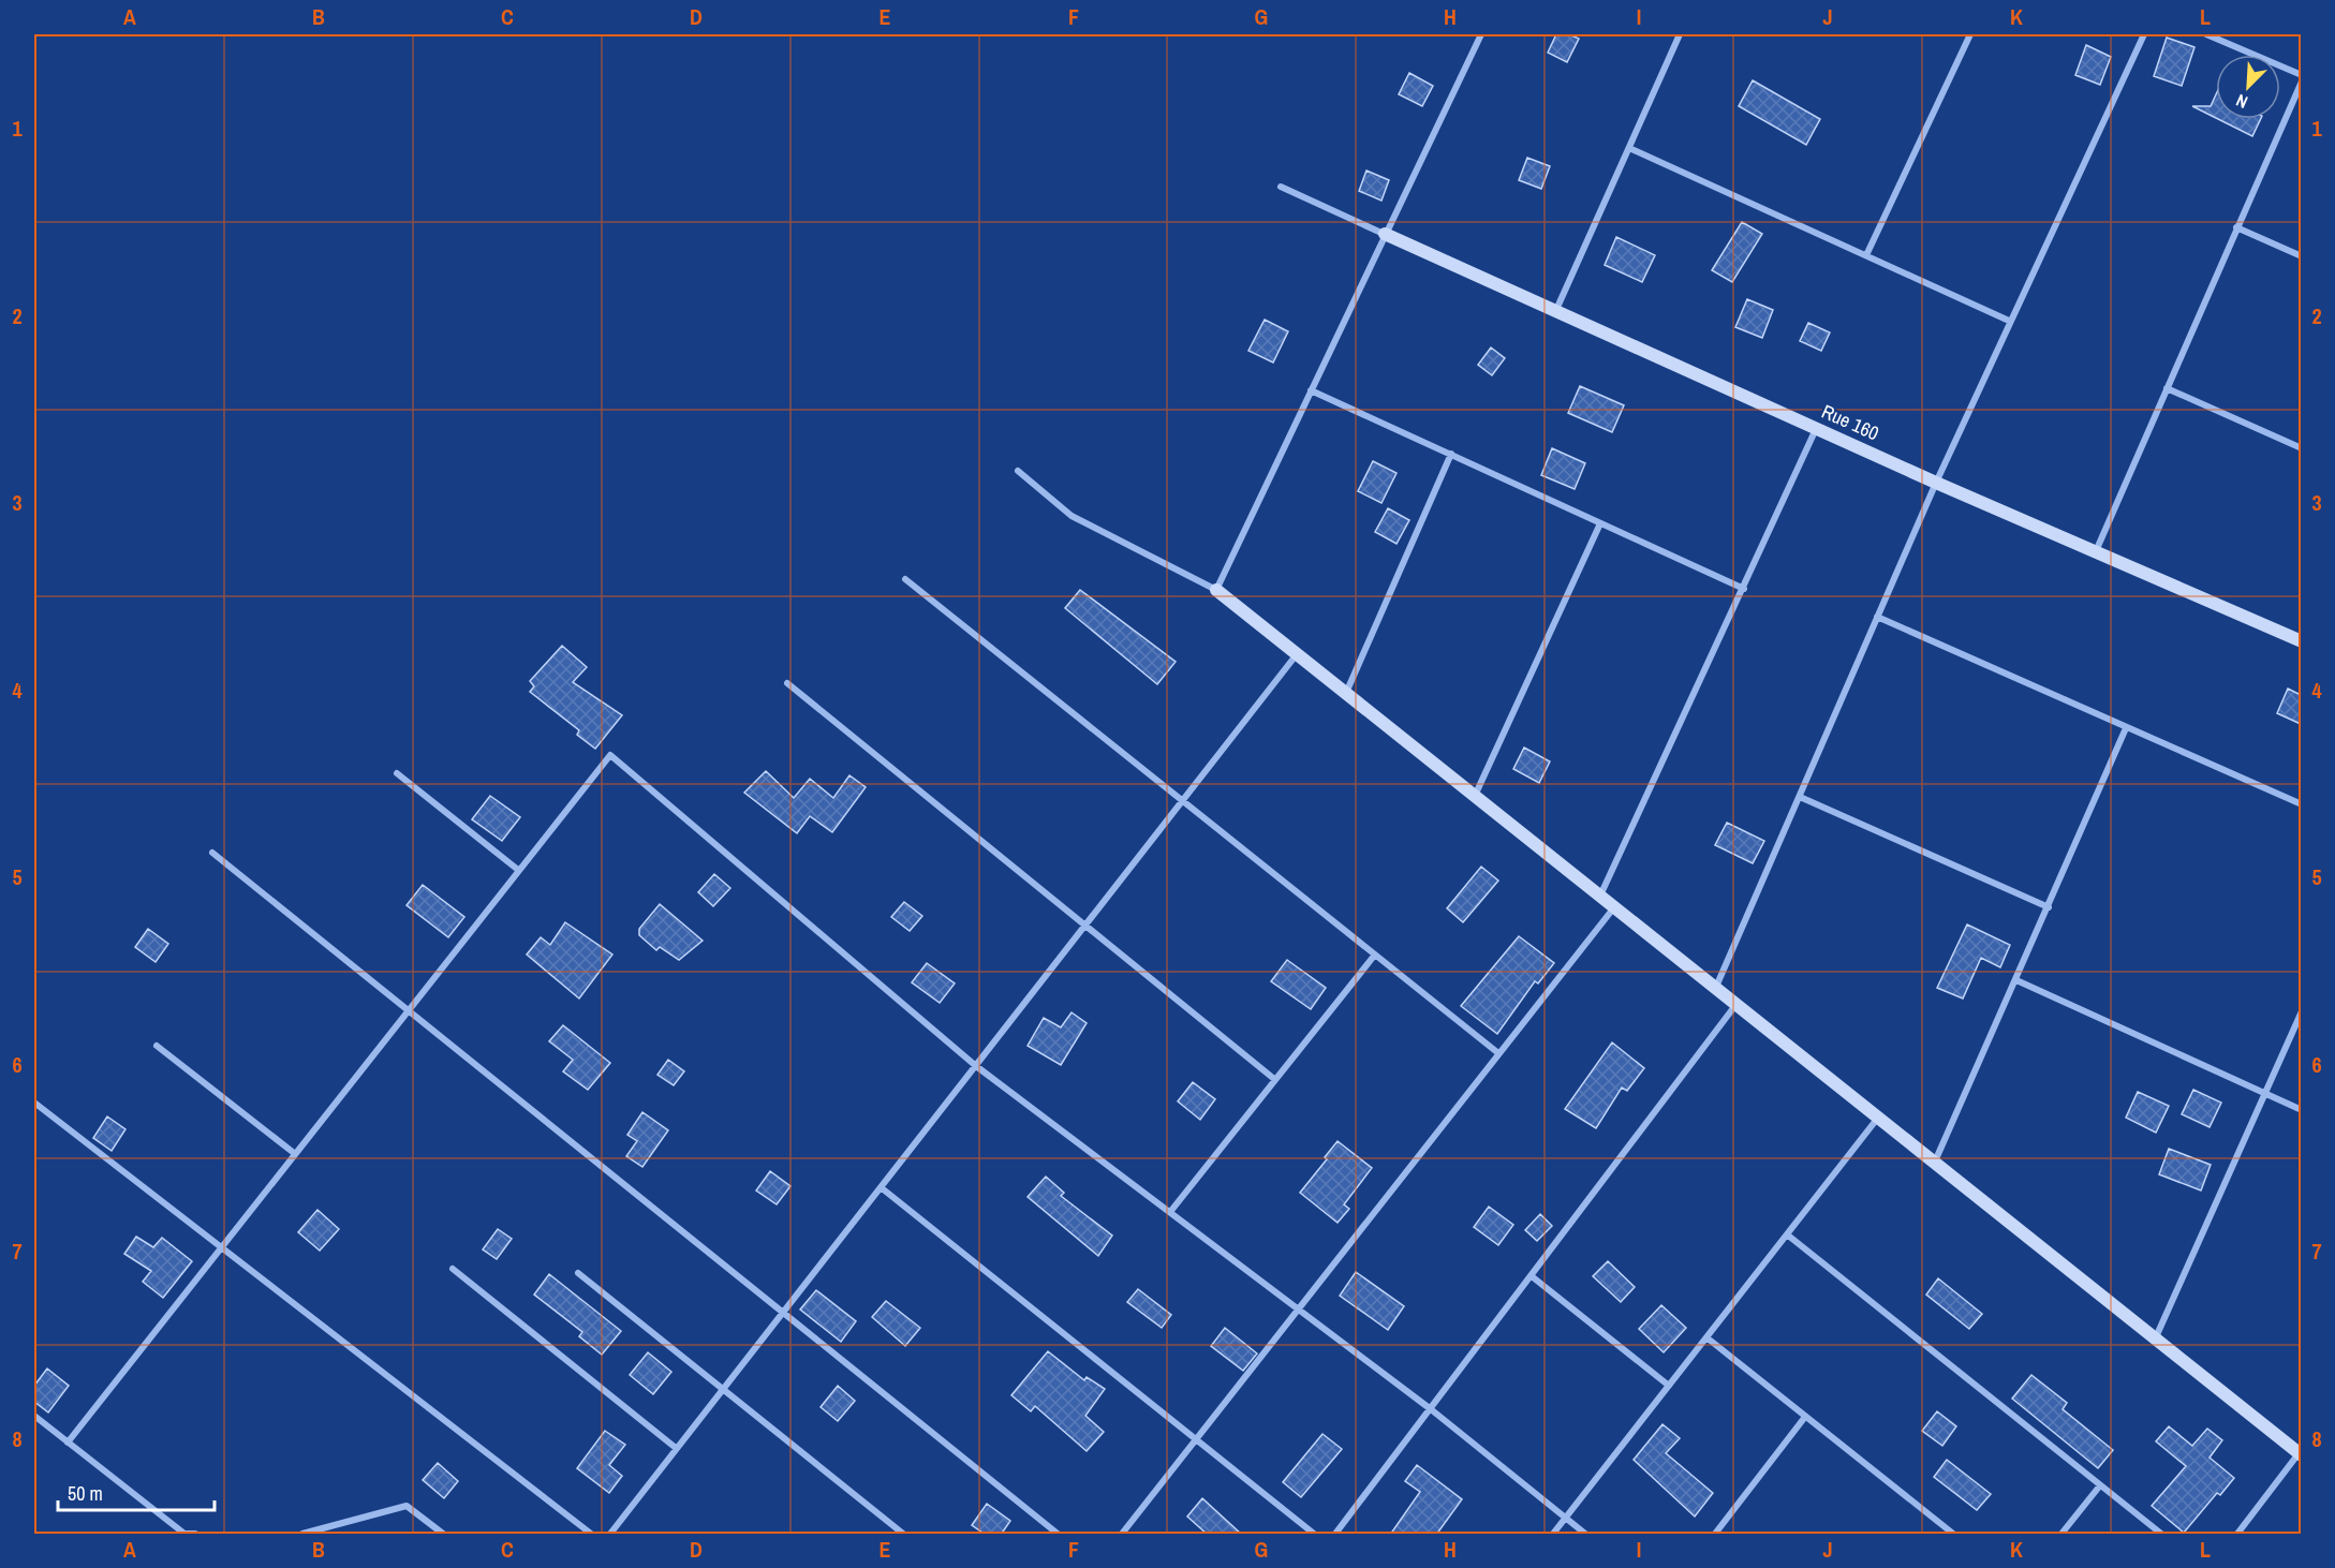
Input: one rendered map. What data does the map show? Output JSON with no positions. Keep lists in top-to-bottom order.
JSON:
{
  "streets": {
    "street": ["Rue 160"]
  },
  "scale_bar": "50 m",
  "north": "bottom left",
  "grid": {
    "columns": [
      "A",
      "B",
      "C",
      "D",
      "E",
      "F",
      "G",
      "H",
      "I",
      "J",
      "K",
      "L"
    ],
    "rows": [
      "1",
      "2",
      "3",
      "4",
      "5",
      "6",
      "7",
      "8"
    ]
  }
}
